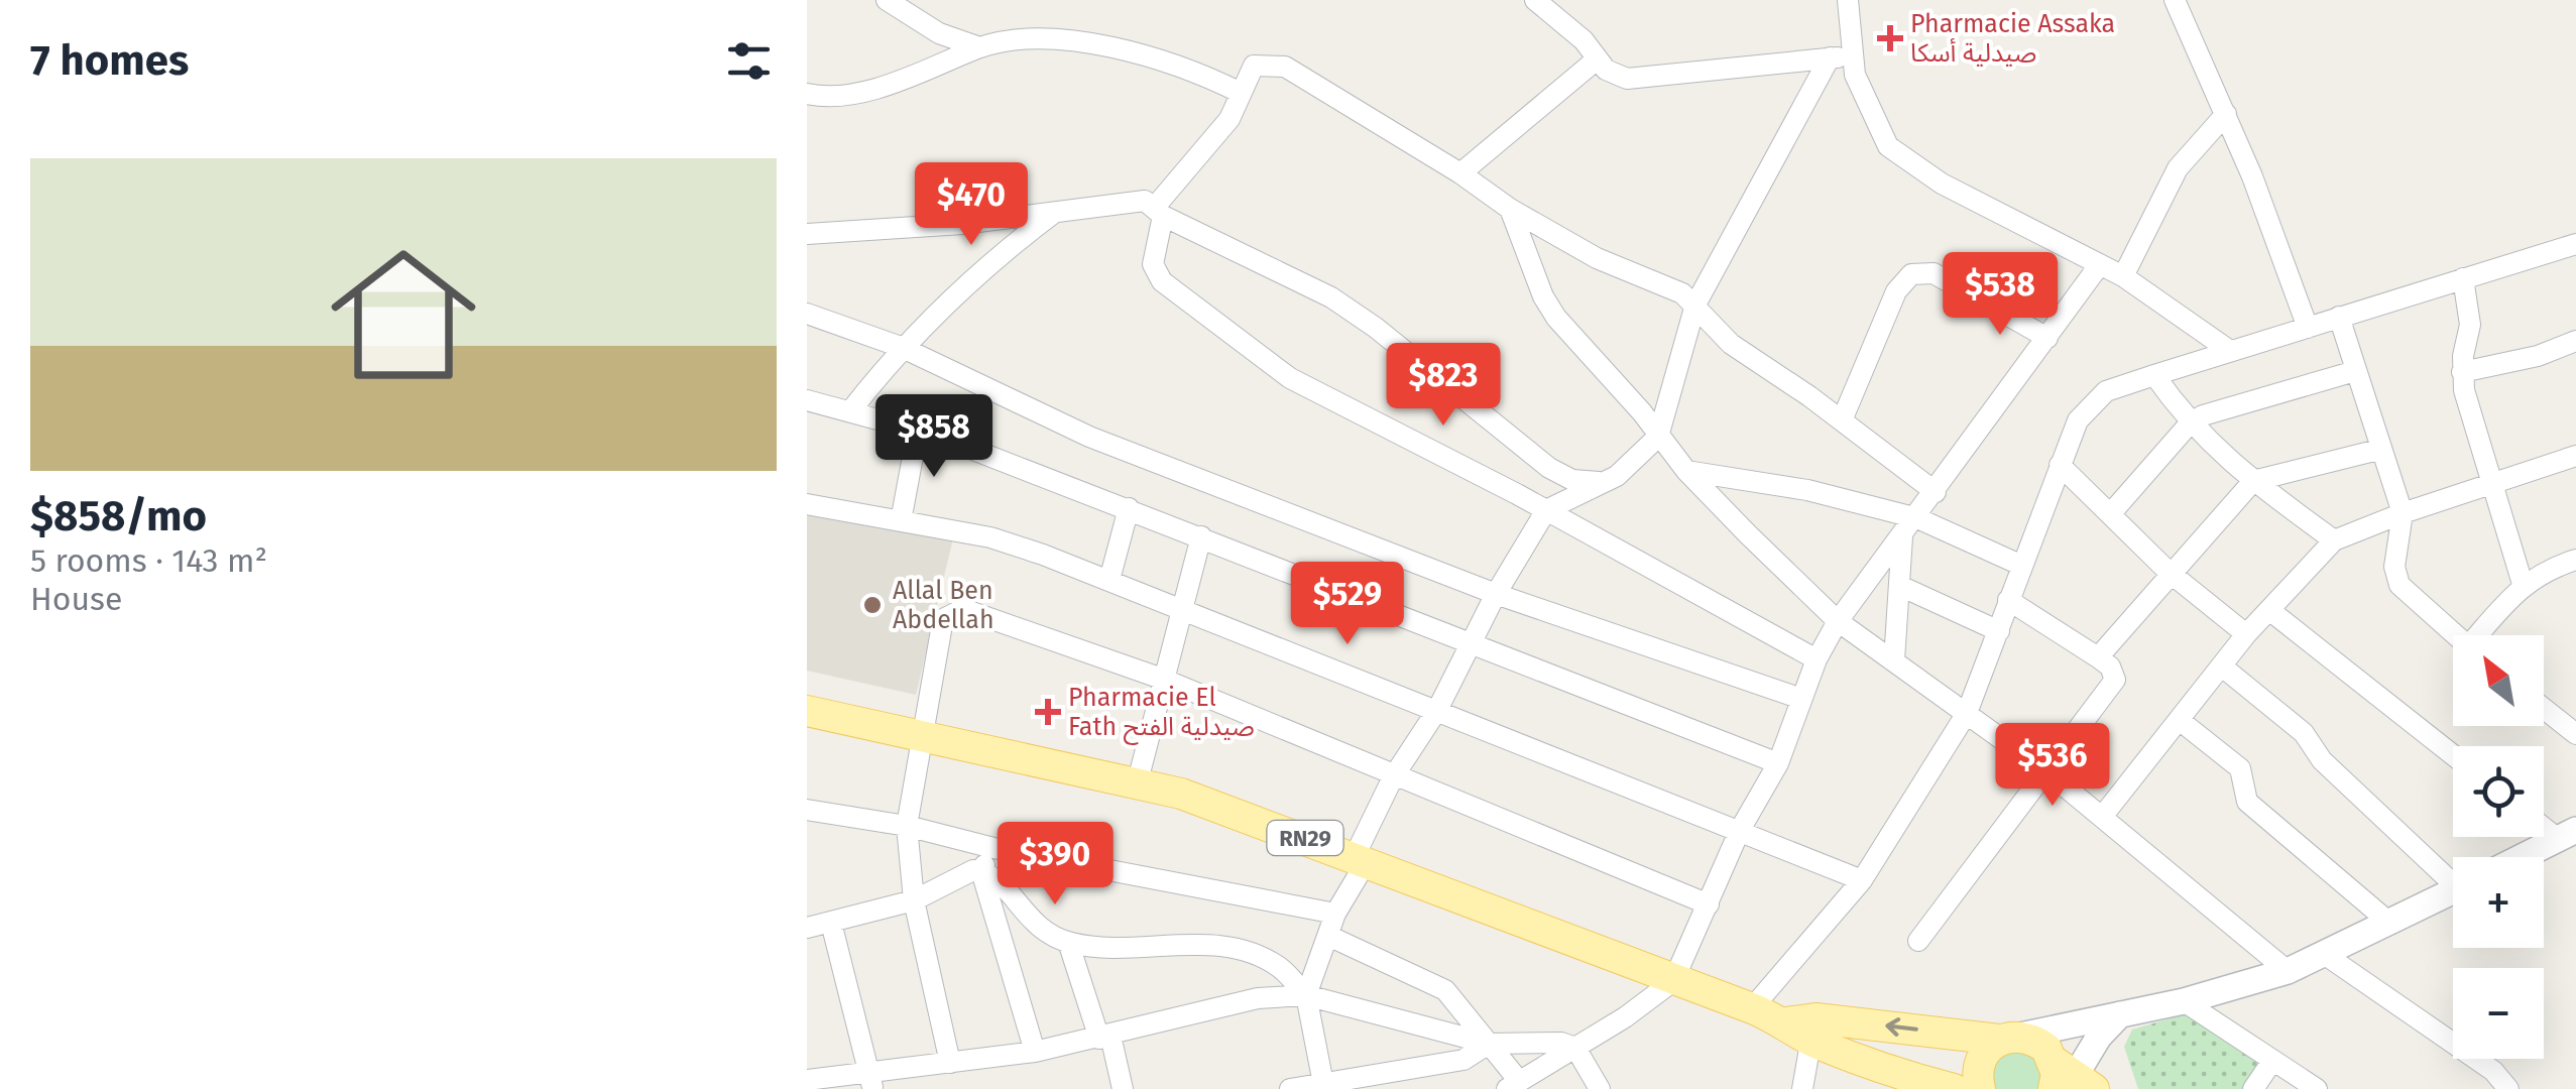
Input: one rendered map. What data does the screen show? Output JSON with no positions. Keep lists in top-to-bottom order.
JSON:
{
  "streets": {
    "main road": ["RN29"]
  },
  "places": {
    "health": ["Pharmacie Assaka صيدلية أسكا", "Pharmacie El Fath صيدلية الفتح"],
    "other": ["Allal Ben Abdellah"]
  },
  "north": "top left",
  "page": {
    "heading": "7 homes",
    "list": [
      {
        "name": "$858/mo",
        "note": "5 rooms · 143 m² · House"
      }
    ],
    "price": [
      "$470",
      "$538",
      "$823",
      "$858",
      "$529",
      "$536",
      "$390"
    ],
    "map_buttons": ["+", "−"]
  }
}
